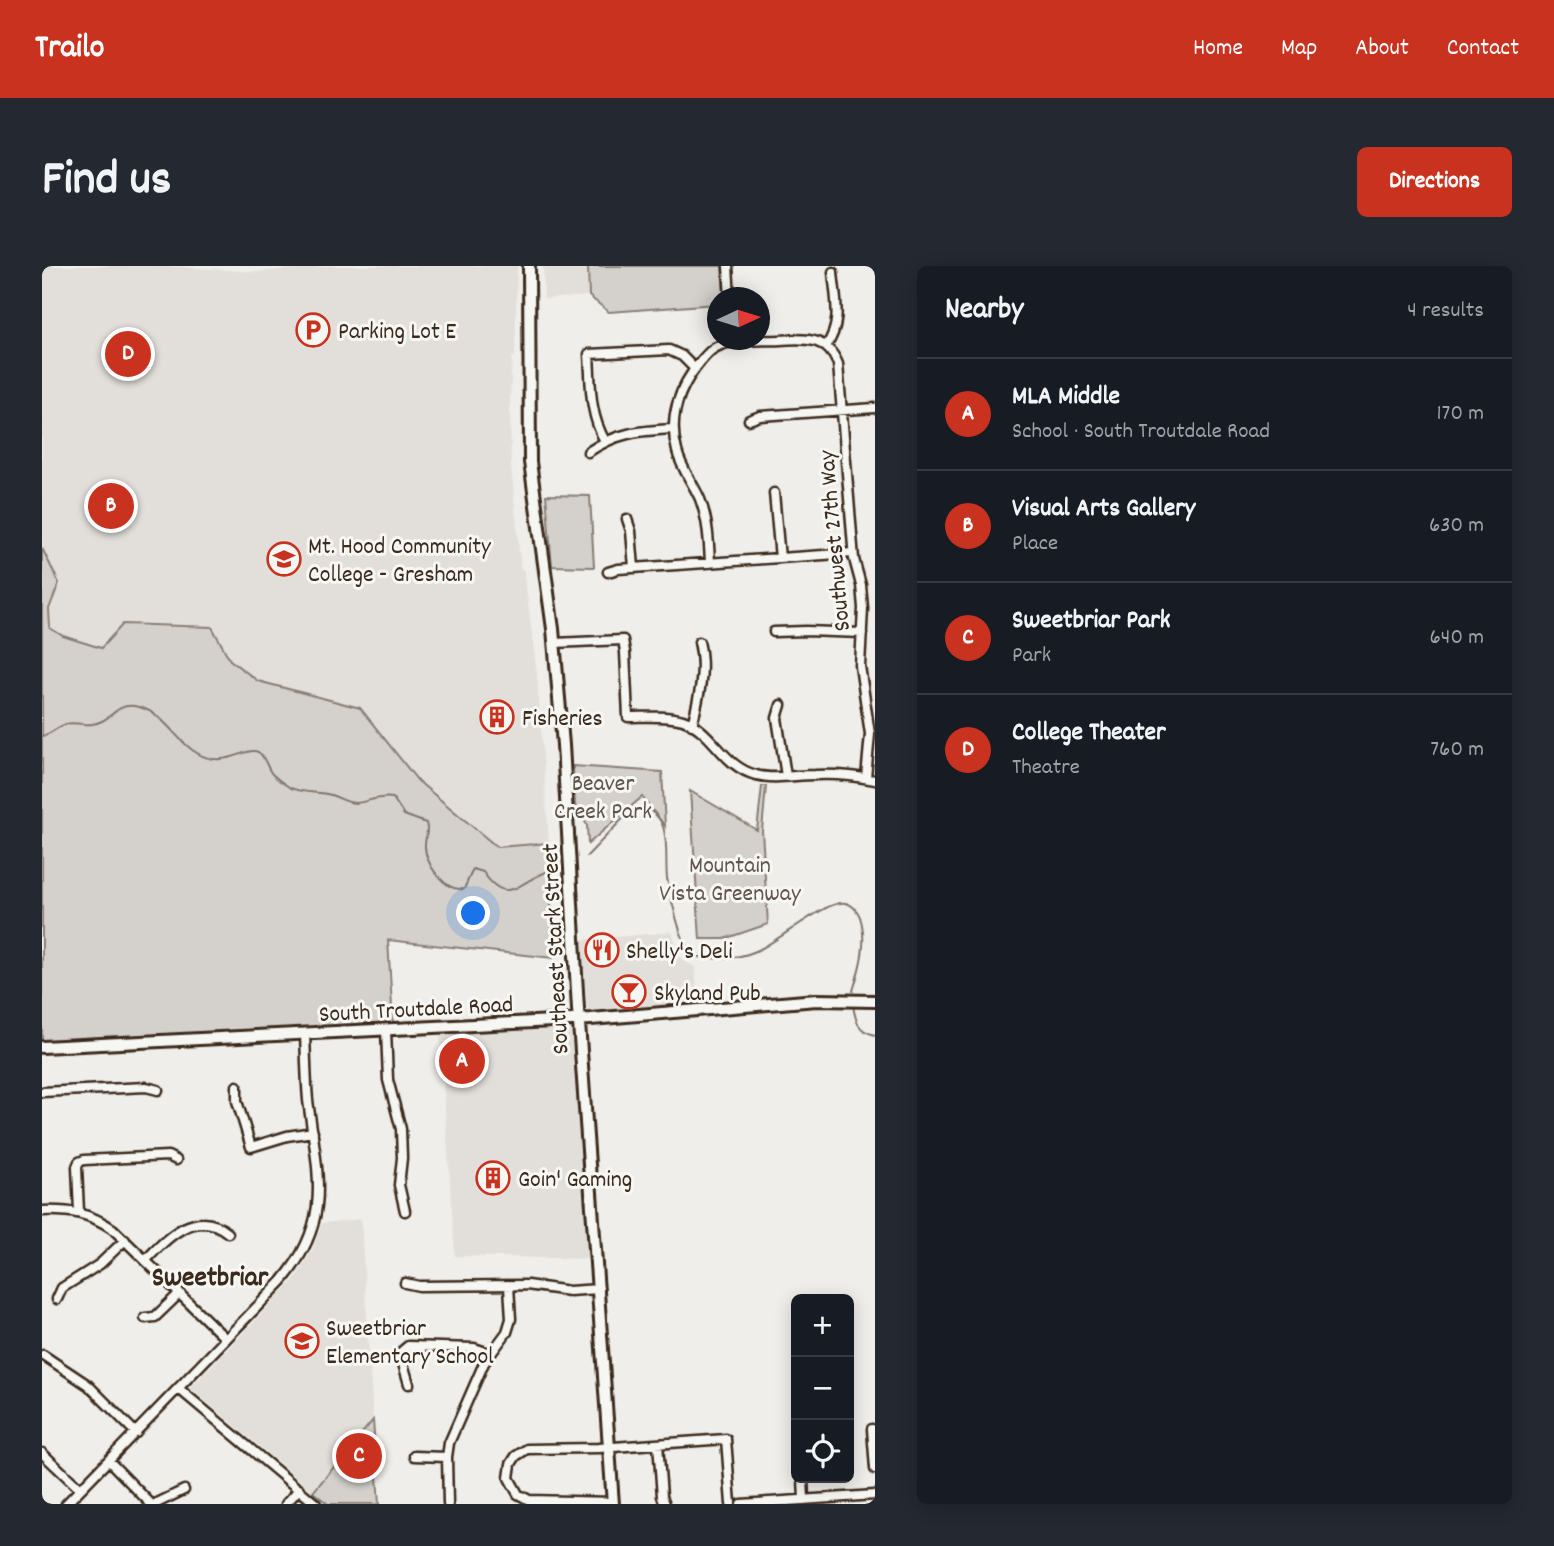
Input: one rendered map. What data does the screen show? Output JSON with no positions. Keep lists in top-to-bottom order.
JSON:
{
  "streets": {
    "main road": ["Southeast Stark Street", "South Troutdale Road"],
    "street": ["Southwest 27th Way"]
  },
  "crossings": [
    ["Southeast Stark Street", "South Troutdale Road"]
  ],
  "districts": ["Sweetbriar"],
  "parks": ["Beaver Creek Park", "Mountain Vista Greenway"],
  "places": {
    "parking": ["Parking Lot E"],
    "school or university": ["Mt. Hood Community College - Gresham", "Sweetbriar Elementary School"],
    "building": ["Fisheries", "Goin' Gaming"],
    "restaurant": ["Shelly's Deli"],
    "bar": ["Skyland Pub"]
  },
  "north": "right",
  "page": {
    "header": "Trailo",
    "nav": [
      "Home",
      "Map",
      "About",
      "Contact"
    ],
    "title": "Find us",
    "buttons": "Directions",
    "heading": ["Nearby", "4 results"],
    "pins": [
      "D",
      "B",
      "A",
      "C"
    ],
    "list": [
      {
        "mark": "A",
        "name": "MLA Middle",
        "note": "School · South Troutdale Road",
        "value": "170 m"
      },
      {
        "mark": "B",
        "name": "Visual Arts Gallery",
        "note": "Place",
        "value": "630 m"
      },
      {
        "mark": "C",
        "name": "Sweetbriar Park",
        "note": "Park",
        "value": "640 m"
      },
      {
        "mark": "D",
        "name": "College Theater",
        "note": "Theatre",
        "value": "760 m"
      }
    ],
    "map_buttons": ["+", "−"]
  }
}
